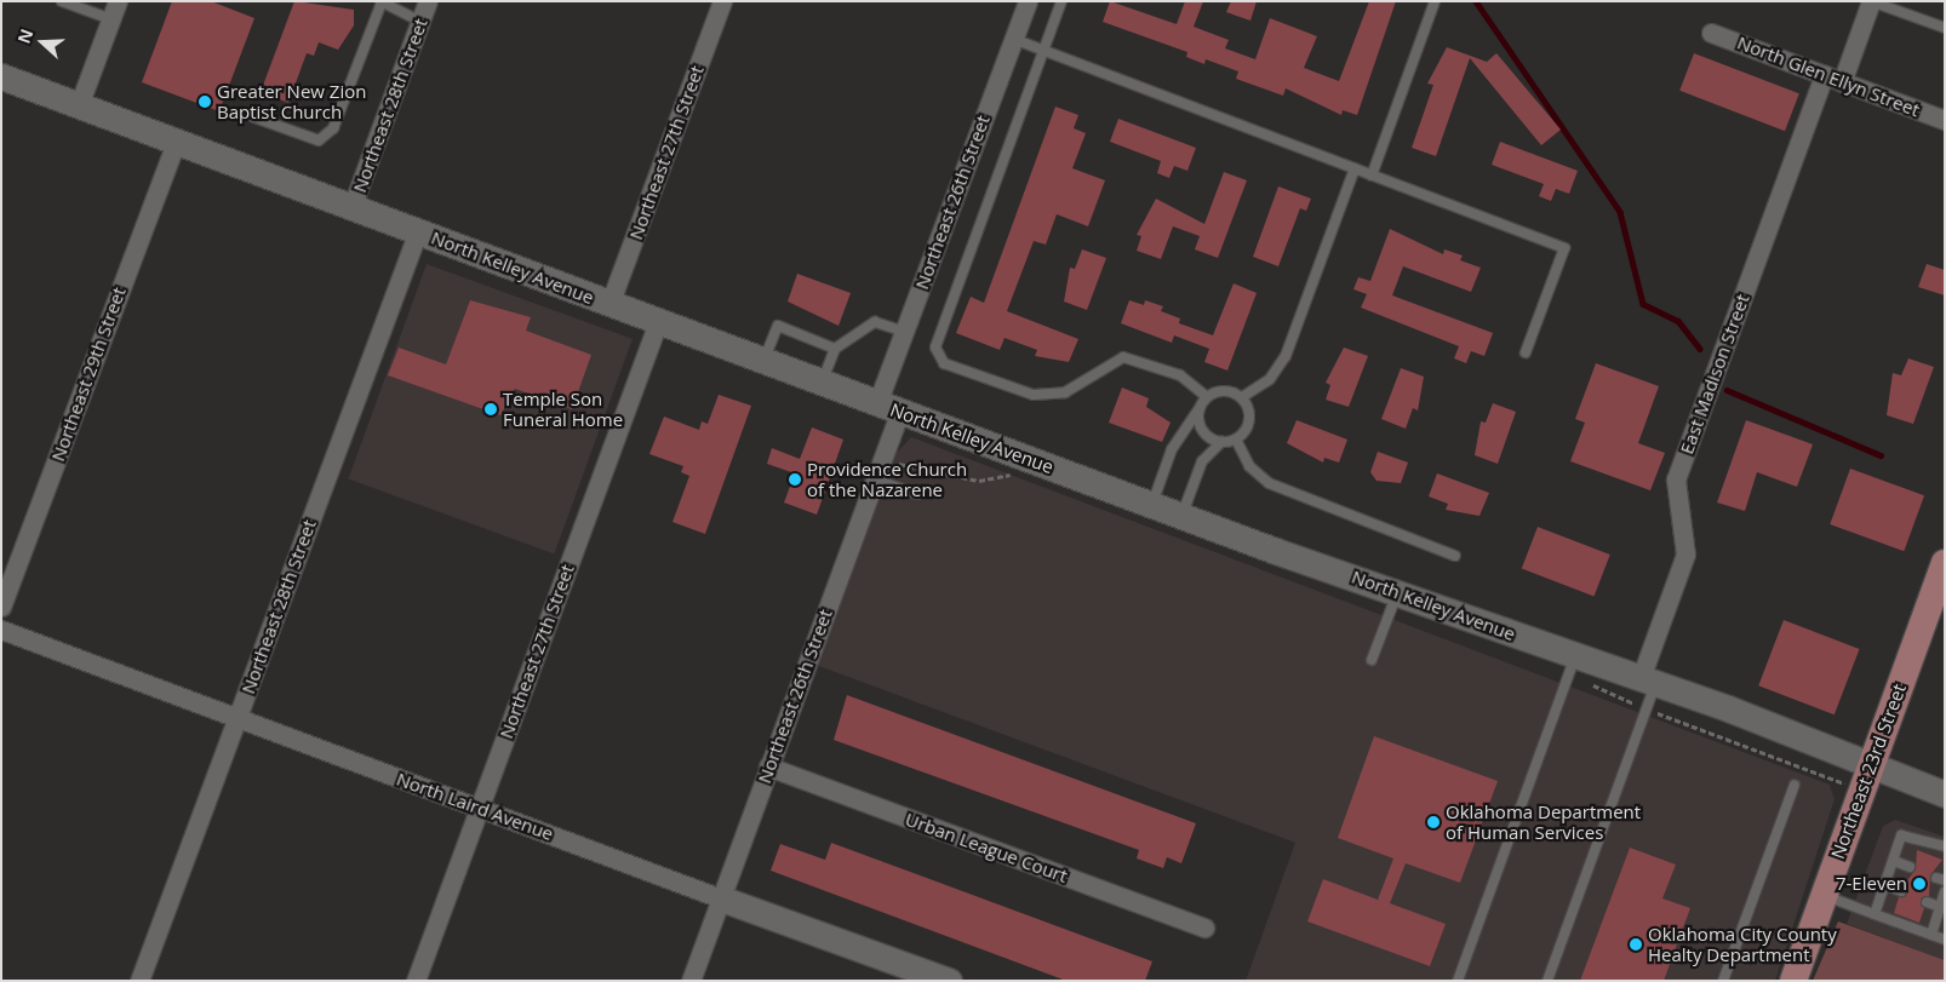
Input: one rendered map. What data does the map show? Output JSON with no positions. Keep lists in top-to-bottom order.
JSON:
{
  "streets": {
    "main road": ["North Kelley Avenue", "Northeast 23rd Street", "North Laird Avenue"],
    "street": [
      "North Glen Ellyn Street",
      "Northeast 28th Street",
      "Northeast 27th Street",
      "Northeast 26th Street",
      "Northeast 29th Street",
      "East Madison Street",
      "Urban League Court"
    ]
  },
  "crossings": [
    ["North Glen Ellyn Street", "East Madison Street"],
    ["Northeast 28th Street", "North Kelley Avenue"],
    ["Northeast 28th Street", "North Laird Avenue"],
    ["Northeast 27th Street", "North Kelley Avenue"],
    ["Northeast 27th Street", "North Laird Avenue"],
    ["Northeast 26th Street", "North Kelley Avenue"],
    ["Northeast 26th Street", "North Laird Avenue"],
    ["Northeast 26th Street", "Urban League Court"],
    ["North Kelley Avenue", "Northeast 29th Street"],
    ["North Kelley Avenue", "East Madison Street"],
    ["North Kelley Avenue", "Northeast 23rd Street"]
  ],
  "places": [
    "Greater New Zion Baptist Church",
    "Temple Son Funeral Home",
    "Providence Church of the Nazarene",
    "Oklahoma Department of Human Services",
    "7-Eleven",
    "Oklahoma City County Healty Department"
  ],
  "north": "left"
}
